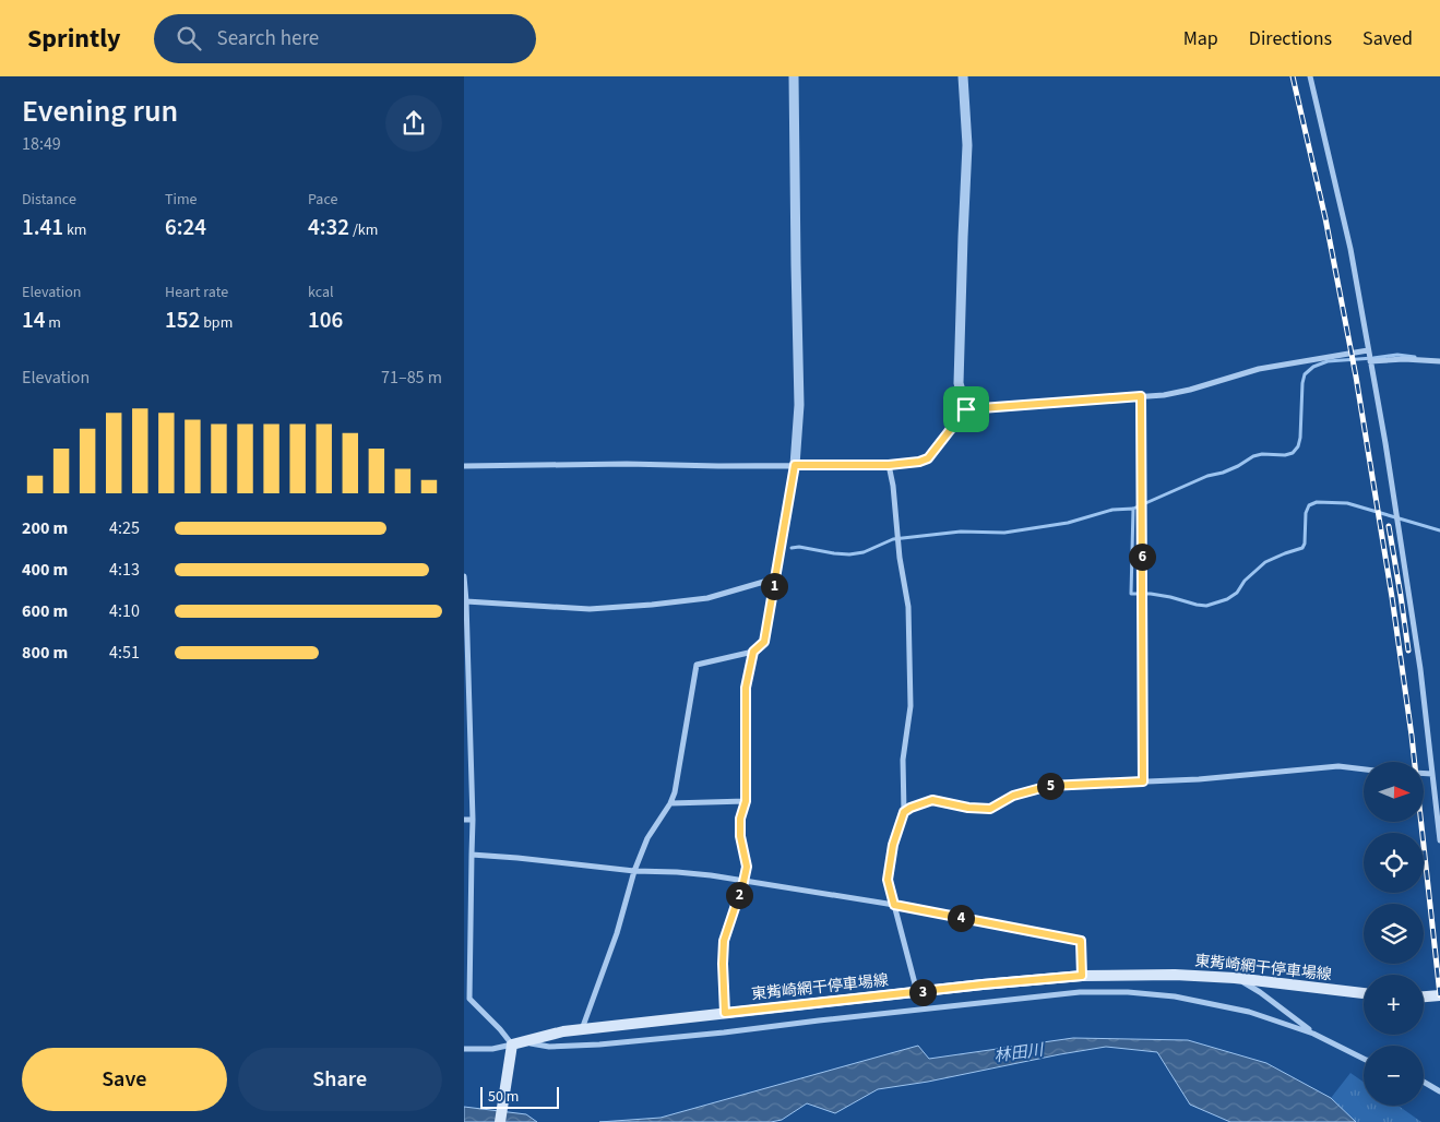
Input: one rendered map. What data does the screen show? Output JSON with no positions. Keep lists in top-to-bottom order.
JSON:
{
  "streets": {
    "main road": ["東觜崎網干停車場線"]
  },
  "water": ["林田川"],
  "scale_bar": "50 m",
  "north": "right",
  "page": {
    "header": "Sprintly",
    "search": "Search here",
    "nav": ["Map", "Directions", "Saved"],
    "heading": ["Evening run", "18:49"],
    "stats": [
      ["Distance", "1.41 km"],
      ["Time", "6:24"],
      ["Pace", "4:32 /km"],
      ["Elevation", "14 m"],
      ["Heart rate", "152 bpm"],
      ["kcal", "106"]
    ],
    "chart": ["Elevation", "71–85 m"],
    "list": [
      {
        "name": "200 m",
        "note": "4:25"
      },
      {
        "name": "400 m",
        "note": "4:13"
      },
      {
        "name": "600 m",
        "note": "4:10"
      },
      {
        "name": "800 m",
        "note": "4:51"
      }
    ],
    "pins": [
      "6",
      "1",
      "5",
      "2",
      "4",
      "3"
    ],
    "map_buttons": ["+", "−"],
    "buttons": ["Save", "Share"],
    "scale": "50 m"
  }
}
